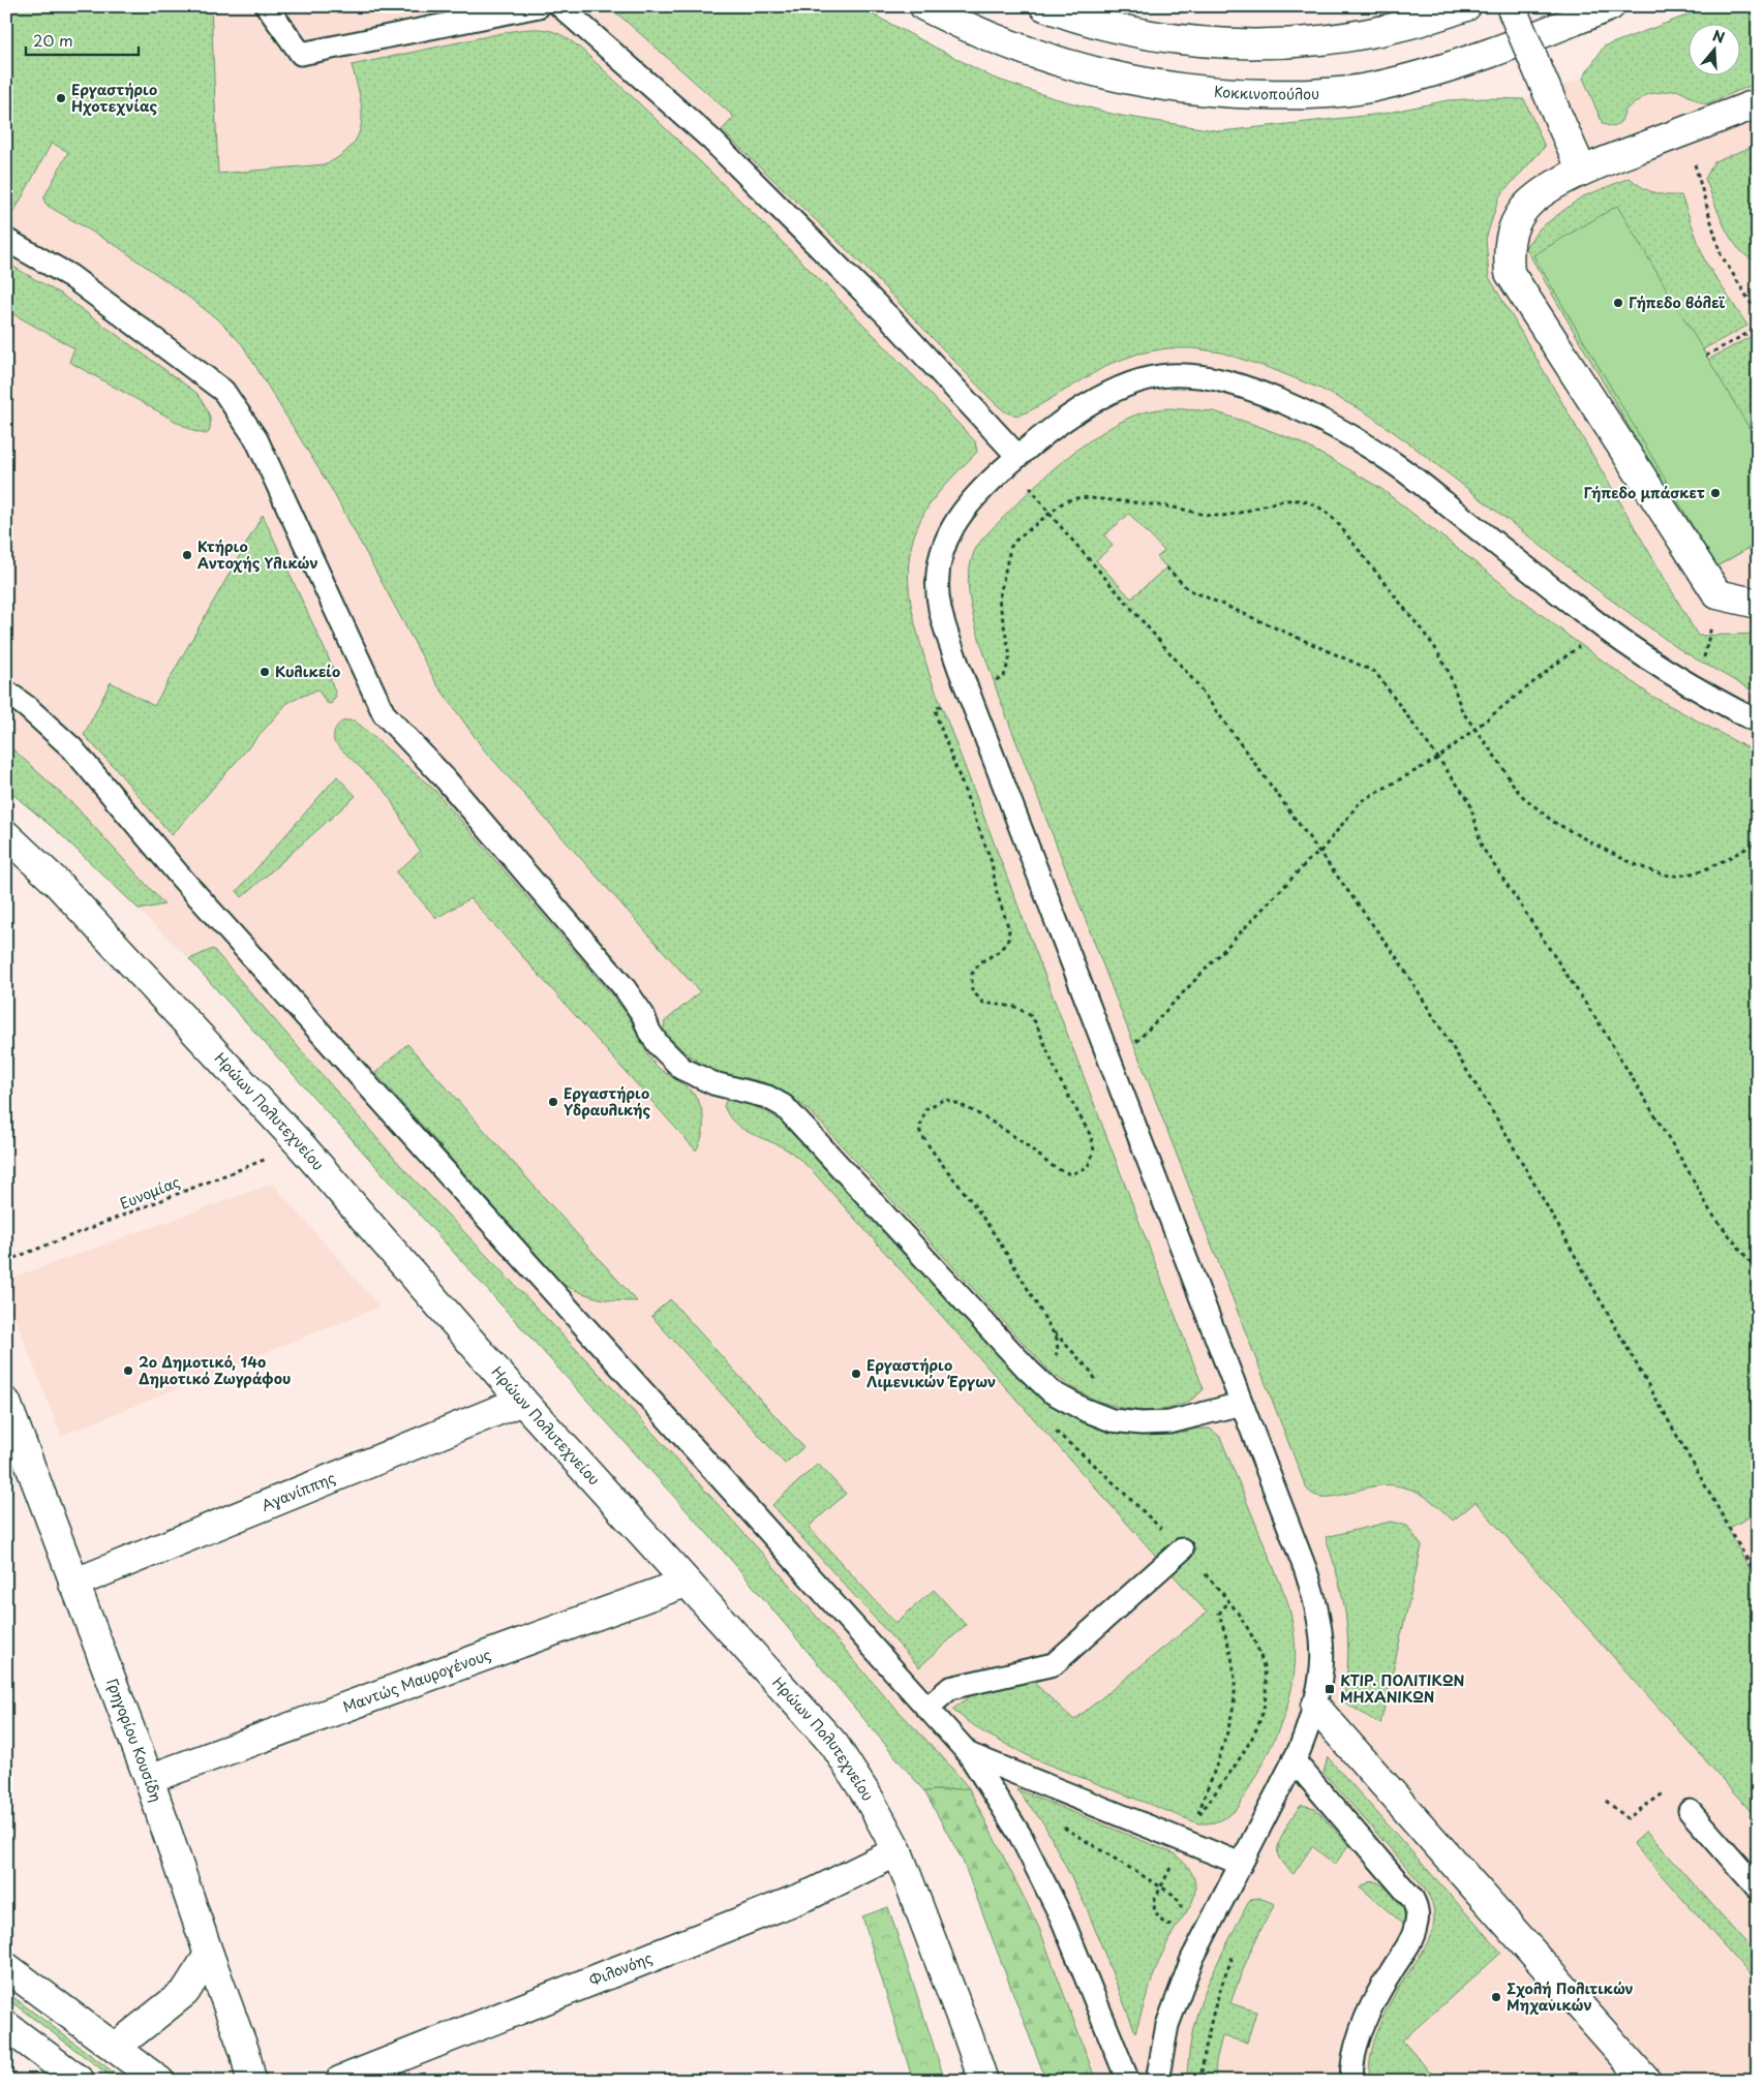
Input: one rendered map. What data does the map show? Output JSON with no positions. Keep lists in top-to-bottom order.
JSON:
{
  "streets": {
    "street": [
      "Κοκκινοπούλου",
      "Ηρώων Πολυτεχνείου",
      "Αγανίππης",
      "Μαντώς Μαυρογένους",
      "Γρηγορίου Κουσίδη",
      "Φιλονόης"
    ],
    "path": ["Ευνομίας"]
  },
  "crossings": [
    ["Ηρώων Πολυτεχνείου", "Ευνομίας"],
    ["Ηρώων Πολυτεχνείου", "Αγανίππης"],
    ["Ηρώων Πολυτεχνείου", "Μαντώς Μαυρογένους"],
    ["Ηρώων Πολυτεχνείου", "Φιλονόης"],
    ["Αγανίππης", "Γρηγορίου Κουσίδη"],
    ["Μαντώς Μαυρογένους", "Γρηγορίου Κουσίδη"]
  ],
  "places": {
    "other": [
      "Εργαστήριο Ηχοτεχνίας",
      "Γήπεδο βόλεϊ",
      "Γήπεδο μπάσκετ",
      "Κτήριο Αντοχής Υλικών",
      "Κυλικείο",
      "Εργαστήριο Υδραυλικής",
      "2ο Δημοτικό, 14ο Δημοτικό Ζωγράφου",
      "Εργαστήριο Λιμενικών Έργων",
      "Σχολή Πολιτικών Μηχανικών"
    ],
    "transit": ["ΚΤΙΡ. ΠΟΛΙΤΙΚΩΝ ΜΗΧΑΝΙΚΩΝ"]
  },
  "scale_bar": "20 m",
  "north": "top"
}
